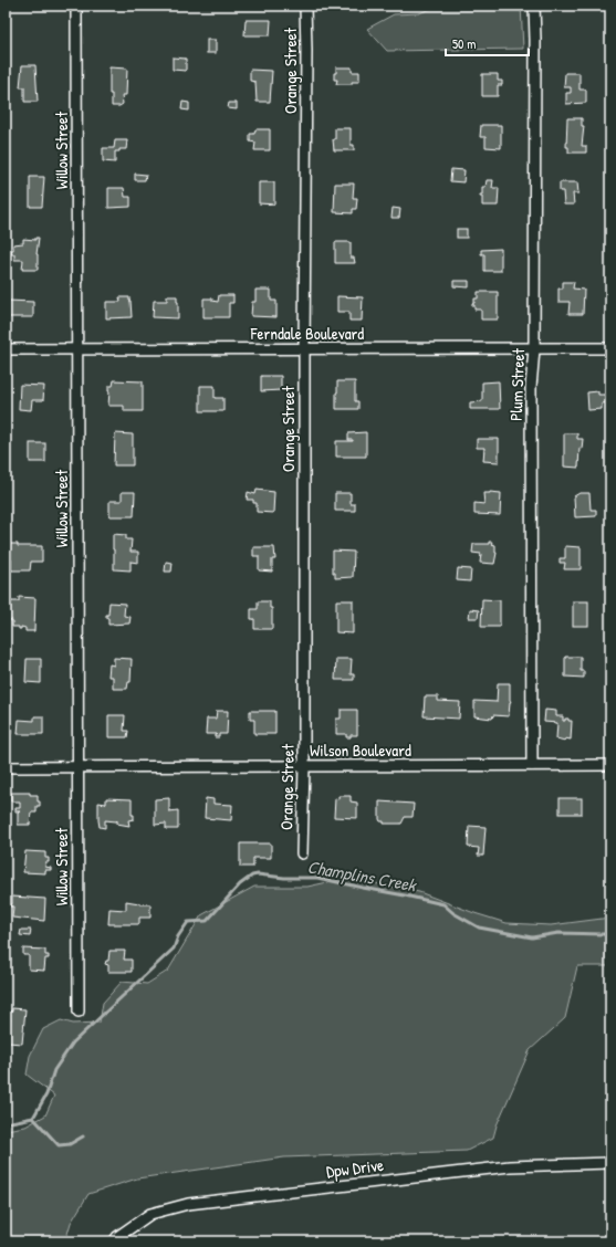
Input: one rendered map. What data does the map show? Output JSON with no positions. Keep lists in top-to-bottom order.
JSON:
{
  "streets": {
    "street": [
      "Orange Street",
      "Willow Street",
      "Ferndale Boulevard",
      "Plum Street",
      "Wilson Boulevard",
      "Dpw Drive"
    ]
  },
  "crossings": [
    ["Orange Street", "Ferndale Boulevard"],
    ["Orange Street", "Wilson Boulevard"],
    ["Willow Street", "Ferndale Boulevard"],
    ["Willow Street", "Wilson Boulevard"],
    ["Ferndale Boulevard", "Plum Street"],
    ["Plum Street", "Wilson Boulevard"]
  ],
  "water": ["Champlins Creek"],
  "scale_bar": "50 m"
}
